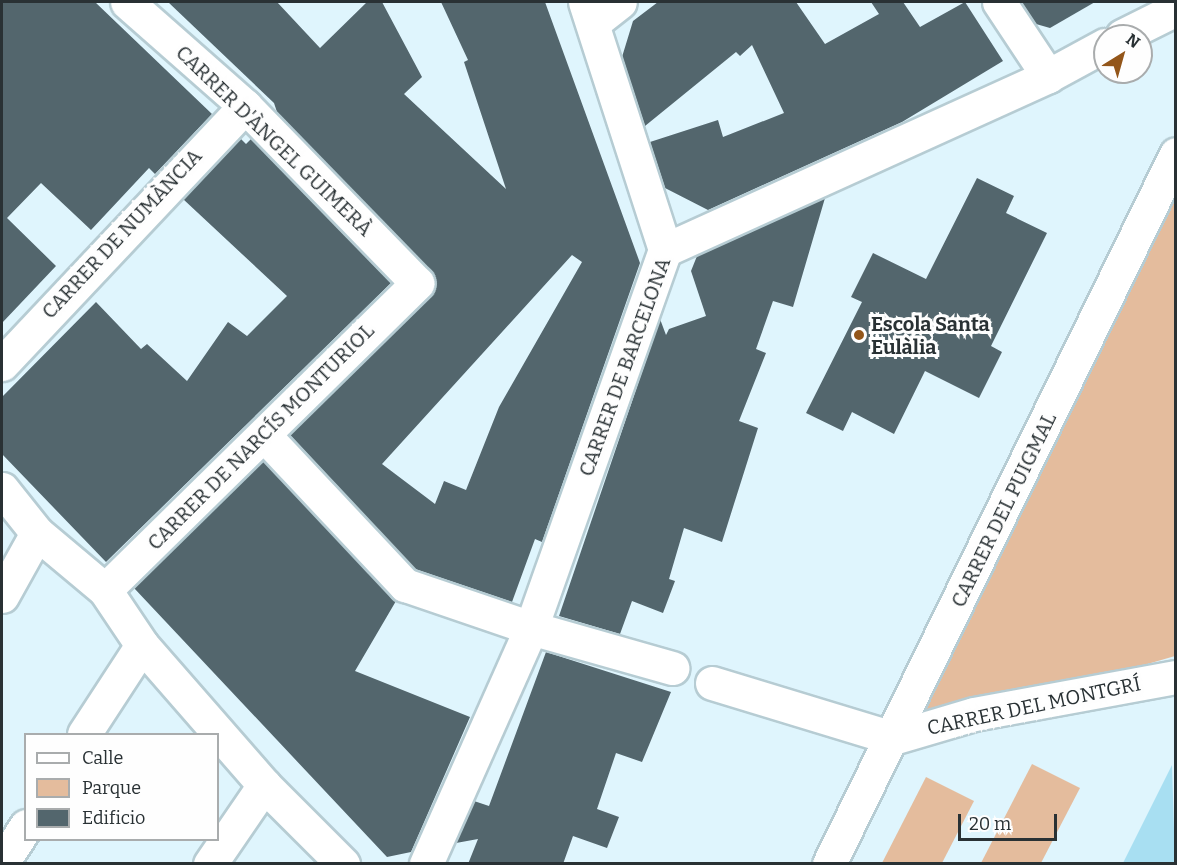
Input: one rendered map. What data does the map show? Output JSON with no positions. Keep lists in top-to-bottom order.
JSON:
{
  "streets": {
    "street": [
      "CARRER D'ÀNGEL GUIMERÀ",
      "CARRER DE NUMÀNCIA",
      "CARRER DE BARCELONA",
      "CARRER DE NARCÍS MONTURIOL",
      "CARRER DEL PUIGMAL",
      "CARRER DEL MONTGRÍ"
    ]
  },
  "crossings": [
    ["CARRER D'ÀNGEL GUIMERÀ", "CARRER DE NUMÀNCIA"],
    ["CARRER D'ÀNGEL GUIMERÀ", "CARRER DE NARCÍS MONTURIOL"],
    ["CARRER DEL PUIGMAL", "CARRER DEL MONTGRÍ"]
  ],
  "places": ["Escola Santa Eulàlia"],
  "legend": ["Calle", "Parque", "Edificio"],
  "scale_bar": "20 m",
  "north": "top right"
}
